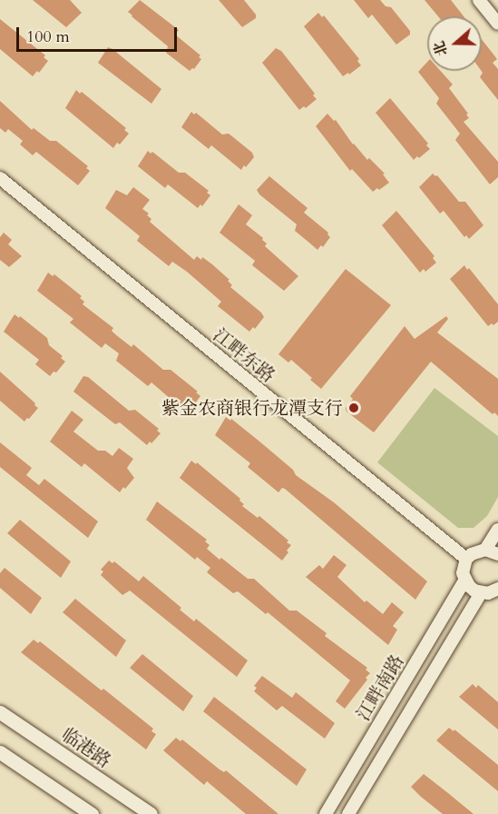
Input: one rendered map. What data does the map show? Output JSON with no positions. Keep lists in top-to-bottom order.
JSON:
{
  "streets": {
    "main road": ["临港路"],
    "street": ["江畔东路", "江畔南路"]
  },
  "places": ["紫金农商银行龙潭支行"],
  "scale_bar": "100 m",
  "north": "left"
}
